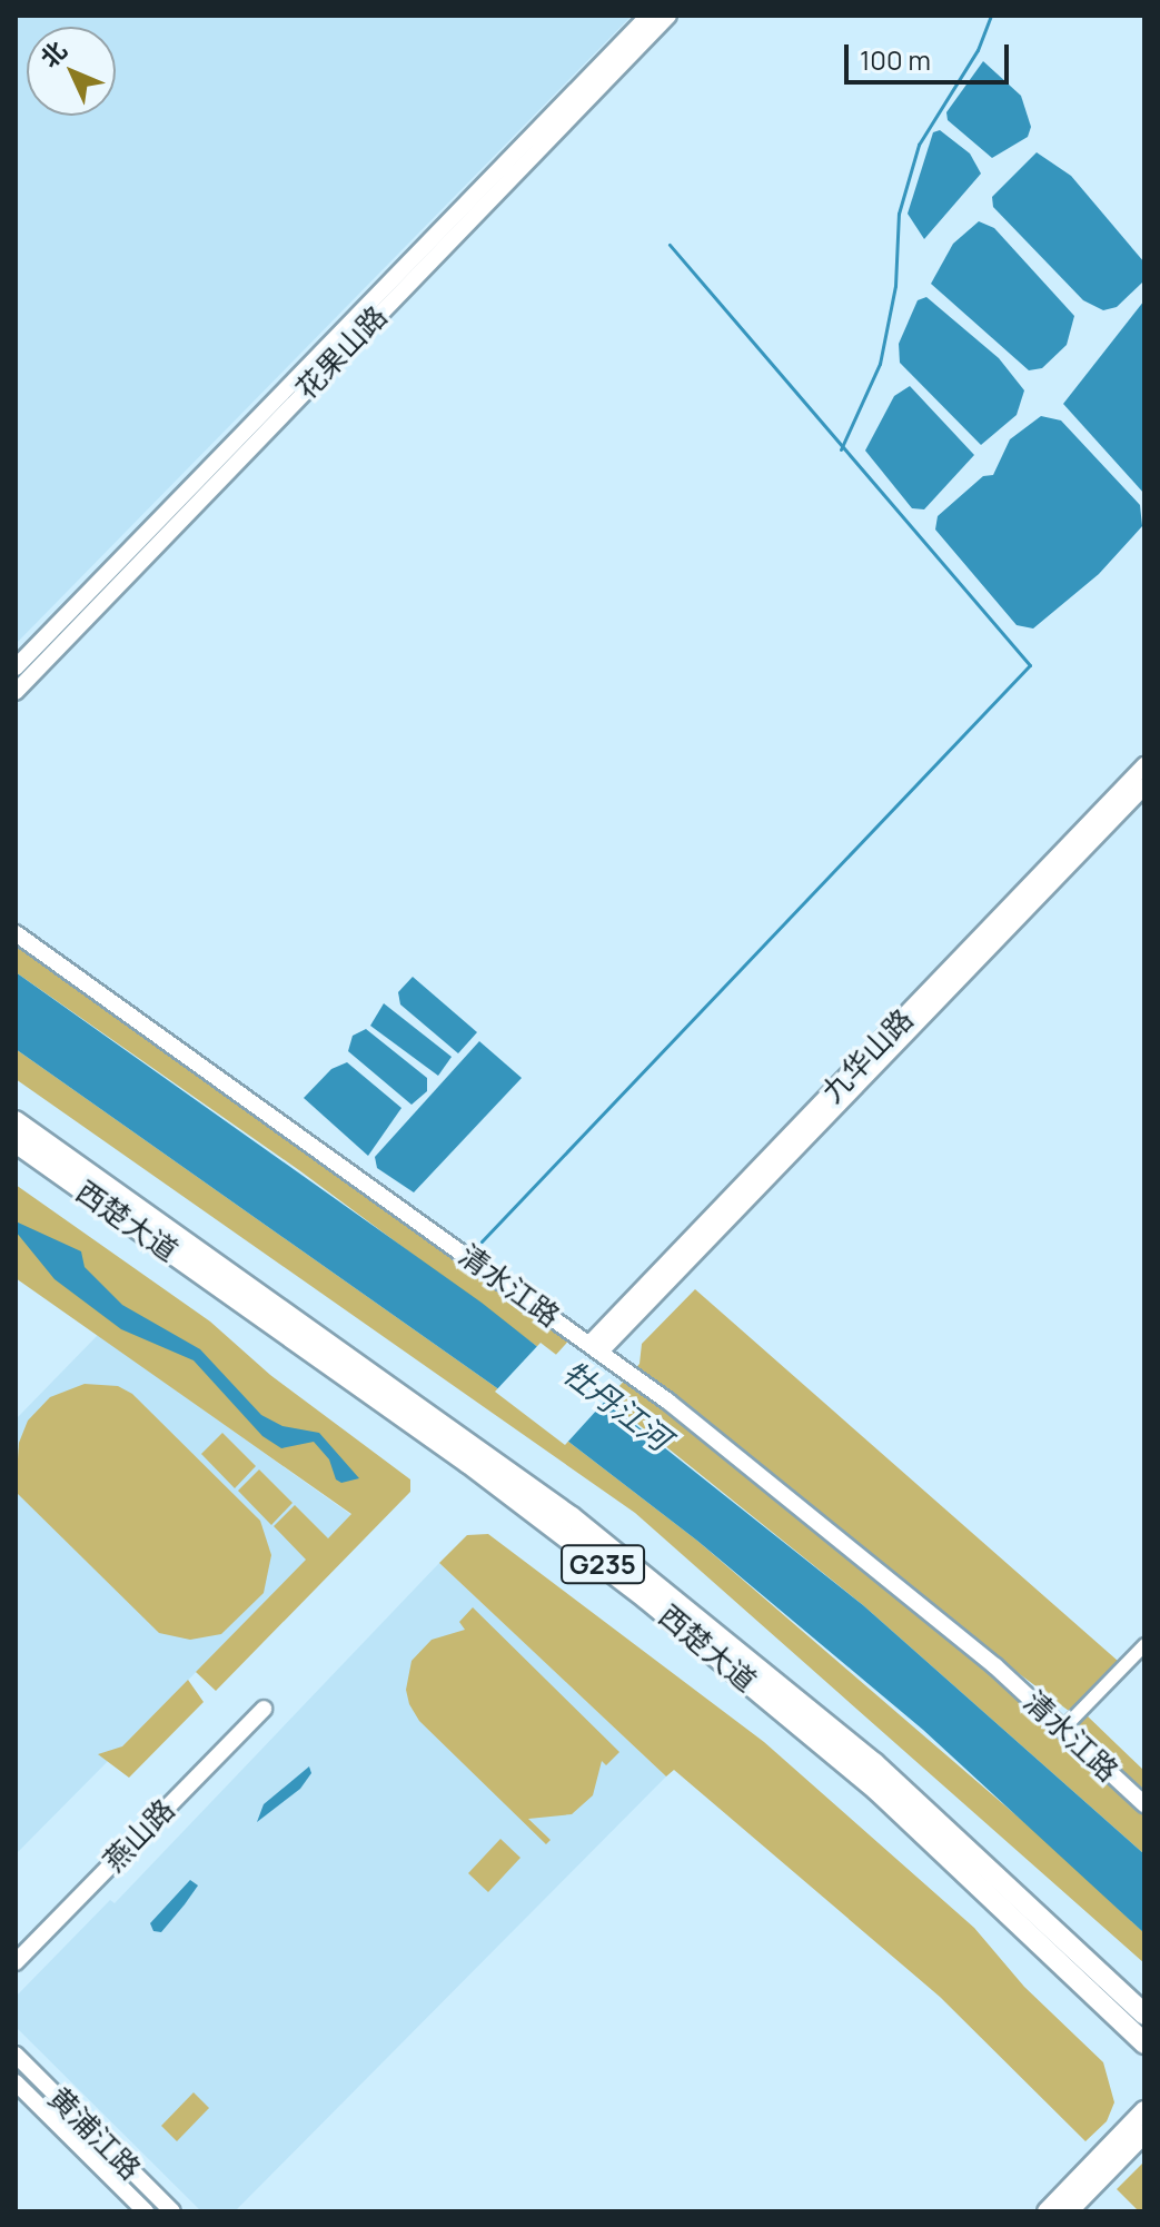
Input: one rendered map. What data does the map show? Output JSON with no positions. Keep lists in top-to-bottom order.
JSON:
{
  "streets": {
    "highway": ["西楚大道", "G235"],
    "street": [
      "花果山路",
      "九华山路",
      "清水江路",
      "燕山路",
      "黄浦江路"
    ]
  },
  "crossings": [
    ["九华山路", "清水江路"]
  ],
  "water": ["牡丹江河"],
  "scale_bar": "100 m",
  "north": "top left"
}
